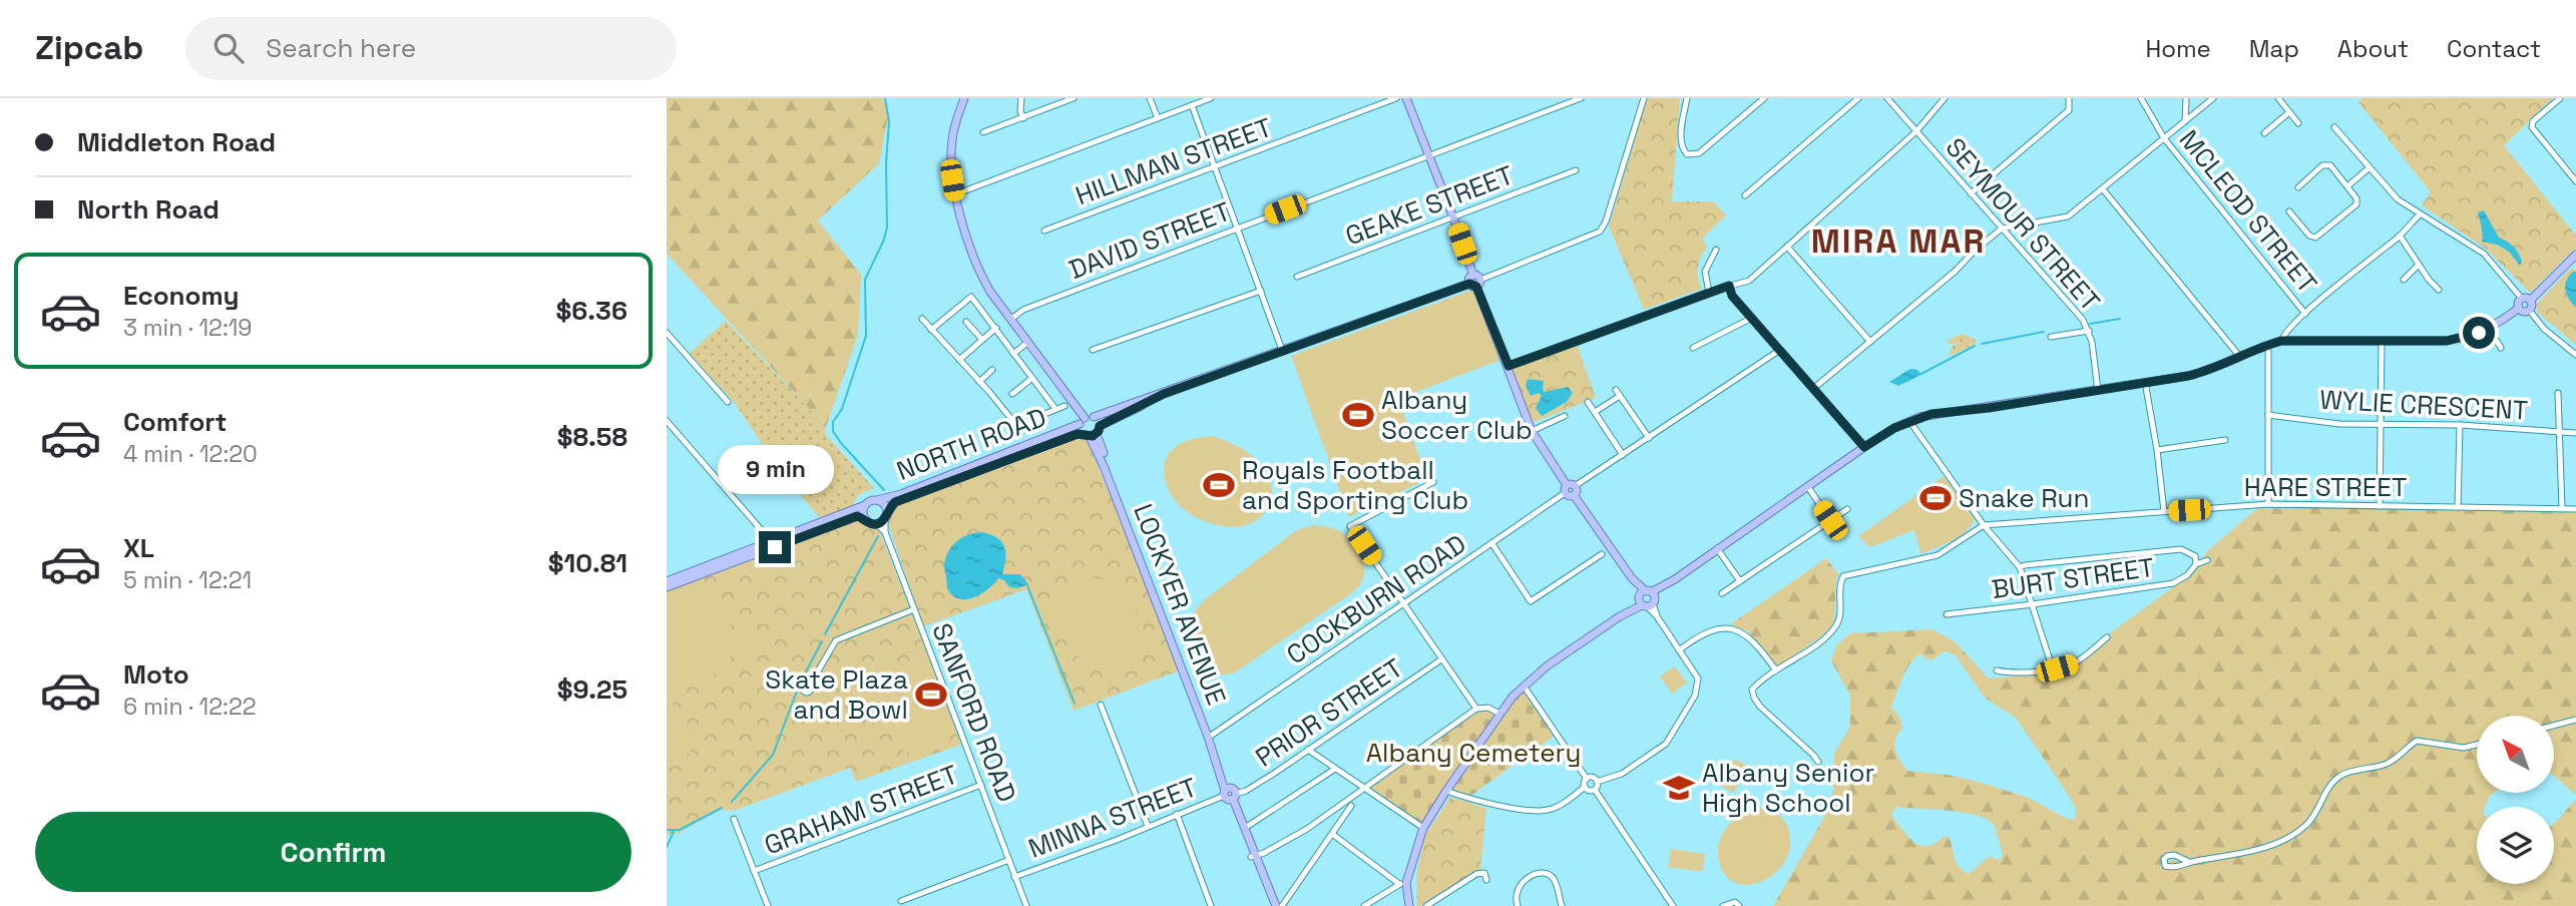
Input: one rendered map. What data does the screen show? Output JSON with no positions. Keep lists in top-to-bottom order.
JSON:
{
  "streets": {
    "main road": ["NORTH ROAD", "LOCKYER AVENUE"],
    "street": [
      "HILLMAN STREET",
      "GEAKE STREET",
      "MCLEOD STREET",
      "SEYMOUR STREET",
      "DAVID STREET",
      "WYLIE CRESCENT",
      "HARE STREET",
      "BURT STREET",
      "COCKBURN ROAD",
      "SANFORD ROAD",
      "PRIOR STREET",
      "GRAHAM STREET",
      "MINNA STREET"
    ]
  },
  "crossings": [
    ["NORTH ROAD", "LOCKYER AVENUE"],
    ["NORTH ROAD", "SANFORD ROAD"],
    ["COCKBURN ROAD", "LOCKYER AVENUE"],
    ["LOCKYER AVENUE", "PRIOR STREET"],
    ["LOCKYER AVENUE", "MINNA STREET"],
    ["SANFORD ROAD", "GRAHAM STREET"],
    ["SANFORD ROAD", "MINNA STREET"],
    ["PRIOR STREET", "MINNA STREET"]
  ],
  "districts": ["MIRA MAR"],
  "parks": ["Albany Cemetery"],
  "places": {
    "sports": [
      "Albany Soccer Club",
      "Royals Football and Sporting Club",
      "Snake Run",
      "Skate Plaza and Bowl"
    ],
    "school or university": ["Albany Senior High School"]
  },
  "north": "top left",
  "page": {
    "header": "Zipcab",
    "search": "Search here",
    "nav": [
      "Home",
      "Map",
      "About",
      "Contact"
    ],
    "banner": ["Middleton Road", "North Road"],
    "list": [
      {
        "name": "Economy",
        "note": "3 min · 12:19",
        "value": "$6.36"
      },
      {
        "name": "Comfort",
        "note": "4 min · 12:20",
        "value": "$8.58"
      },
      {
        "name": "XL",
        "note": "5 min · 12:21",
        "value": "$10.81"
      },
      {
        "name": "Moto",
        "note": "6 min · 12:22",
        "value": "$9.25"
      }
    ],
    "bubble": "9 min",
    "buttons": "Confirm"
  }
}
